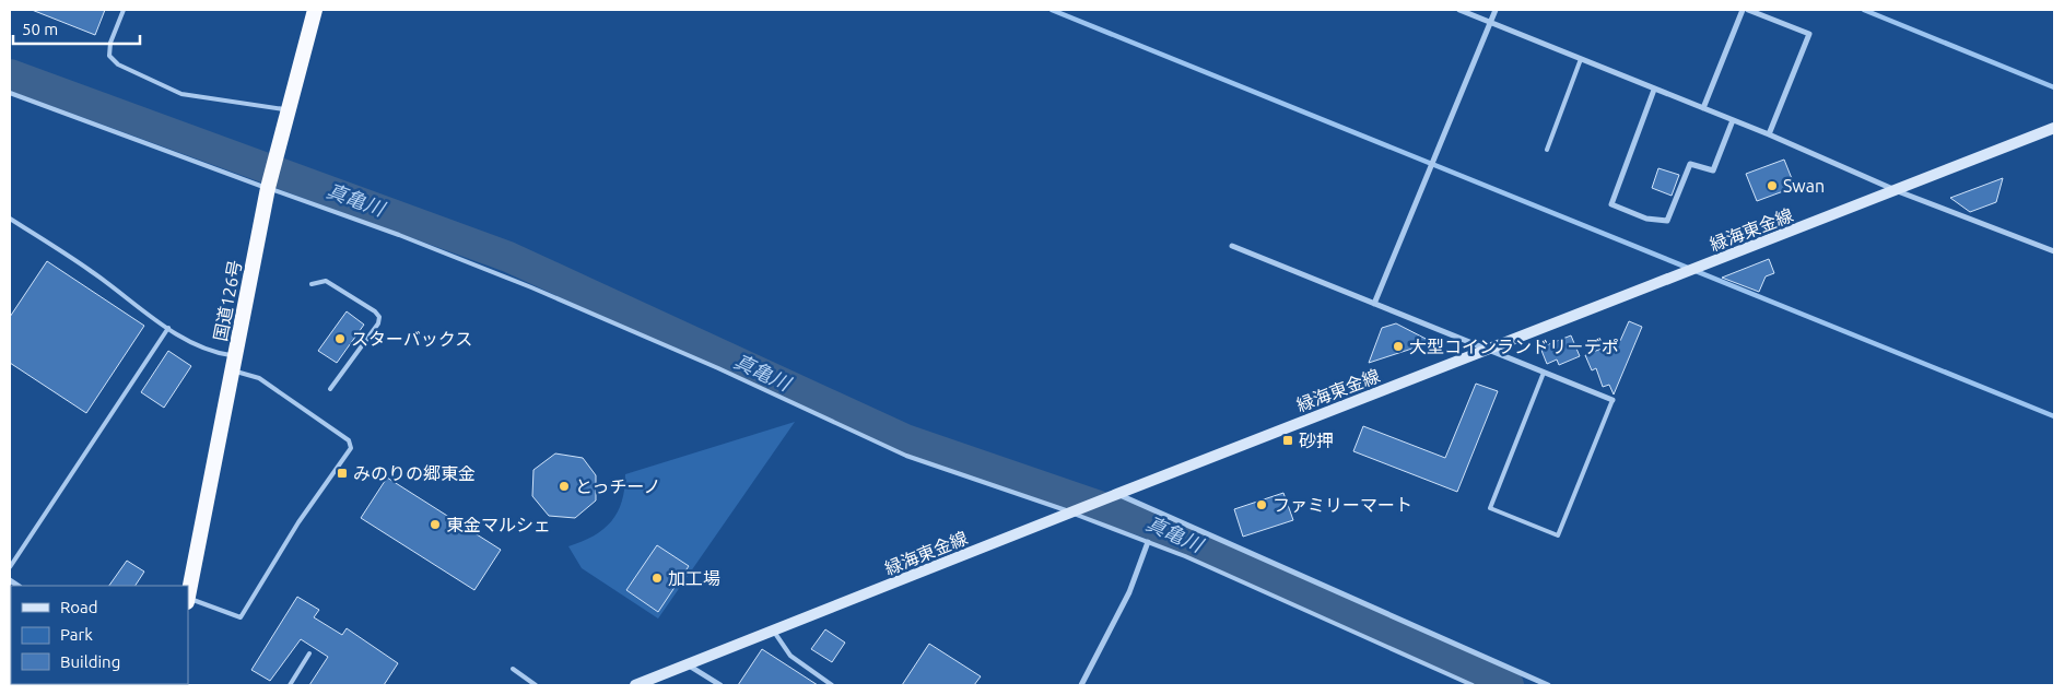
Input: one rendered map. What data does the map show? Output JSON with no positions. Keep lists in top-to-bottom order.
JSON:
{
  "streets": {
    "highway": ["国道126号"],
    "main road": ["緑海東金線"]
  },
  "water": ["真亀川"],
  "places": {
    "other": [
      "Swan",
      "スターバックス",
      "大型コインランドリ－デポ",
      "とっチーノ",
      "ファミリーマート",
      "東金マルシェ",
      "加工場"
    ],
    "transit": ["砂押", "みのりの郷東金"]
  },
  "legend": ["Road", "Park", "Building"],
  "scale_bar": "50 m"
}
